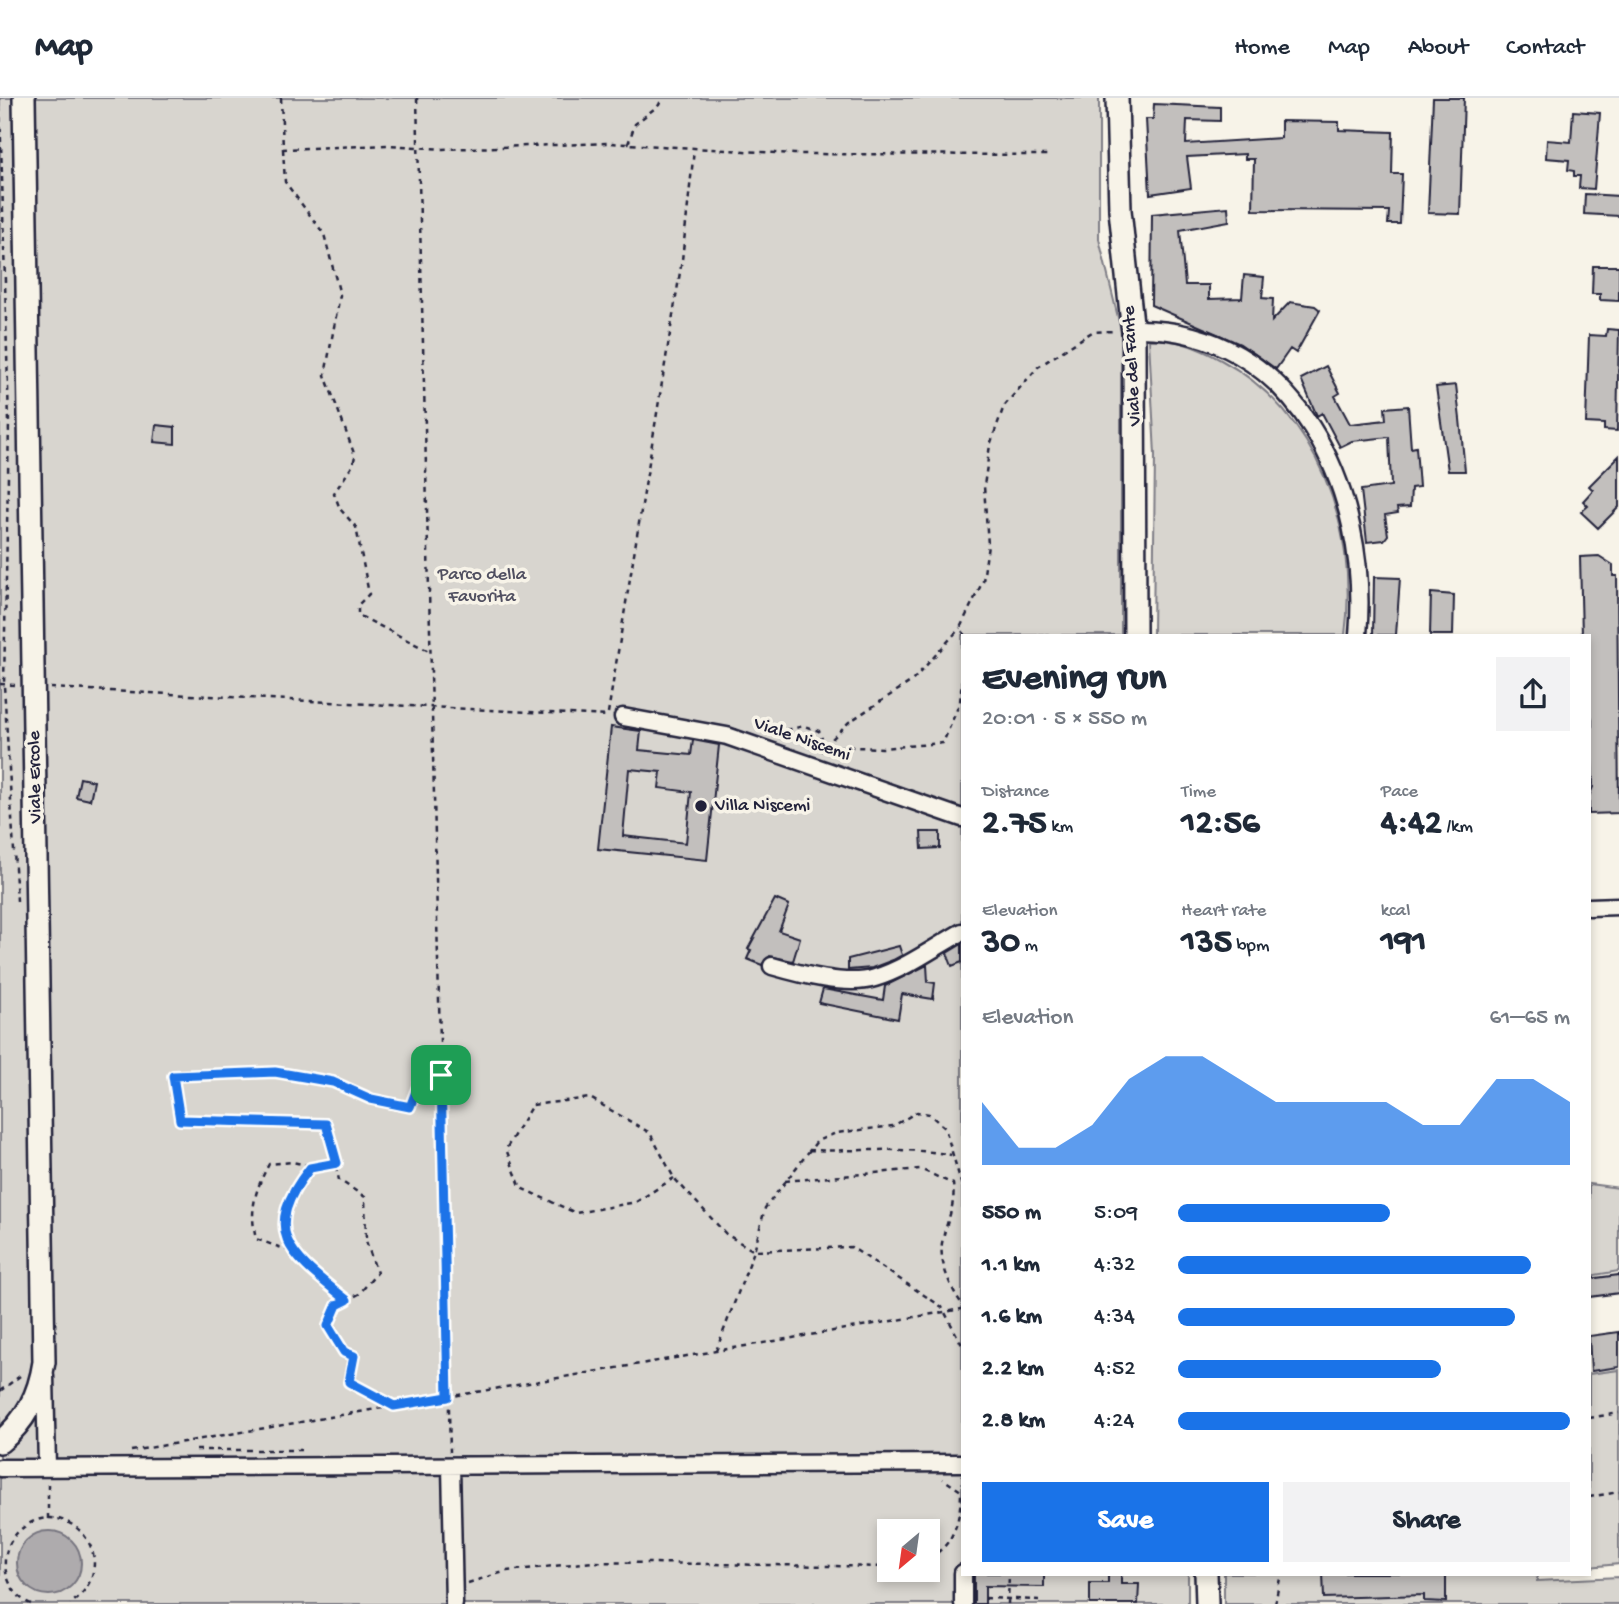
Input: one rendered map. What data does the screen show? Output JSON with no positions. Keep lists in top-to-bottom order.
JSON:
{
  "streets": {
    "street": ["Viale del Fante", "Viale Niscemi", "Viale Ercole"]
  },
  "parks": ["Parco della Favorita"],
  "places": ["Villa Niscemi"],
  "north": "bottom left",
  "page": {
    "header": "Map",
    "nav": [
      "Home",
      "Map",
      "About",
      "Contact"
    ],
    "heading": ["Evening run", "20:01 · 5 × 550 m"],
    "stats": [
      ["Distance", "2.75 km"],
      ["Time", "12:56"],
      ["Pace", "4:42 /km"],
      ["Elevation", "30 m"],
      ["Heart rate", "135 bpm"],
      ["kcal", "191"]
    ],
    "chart": ["Elevation", "61–65 m"],
    "list": [
      {
        "name": "550 m",
        "note": "5:09"
      },
      {
        "name": "1.1 km",
        "note": "4:32"
      },
      {
        "name": "1.6 km",
        "note": "4:34"
      },
      {
        "name": "2.2 km",
        "note": "4:52"
      },
      {
        "name": "2.8 km",
        "note": "4:24"
      }
    ],
    "buttons": ["Save", "Share"]
  }
}
